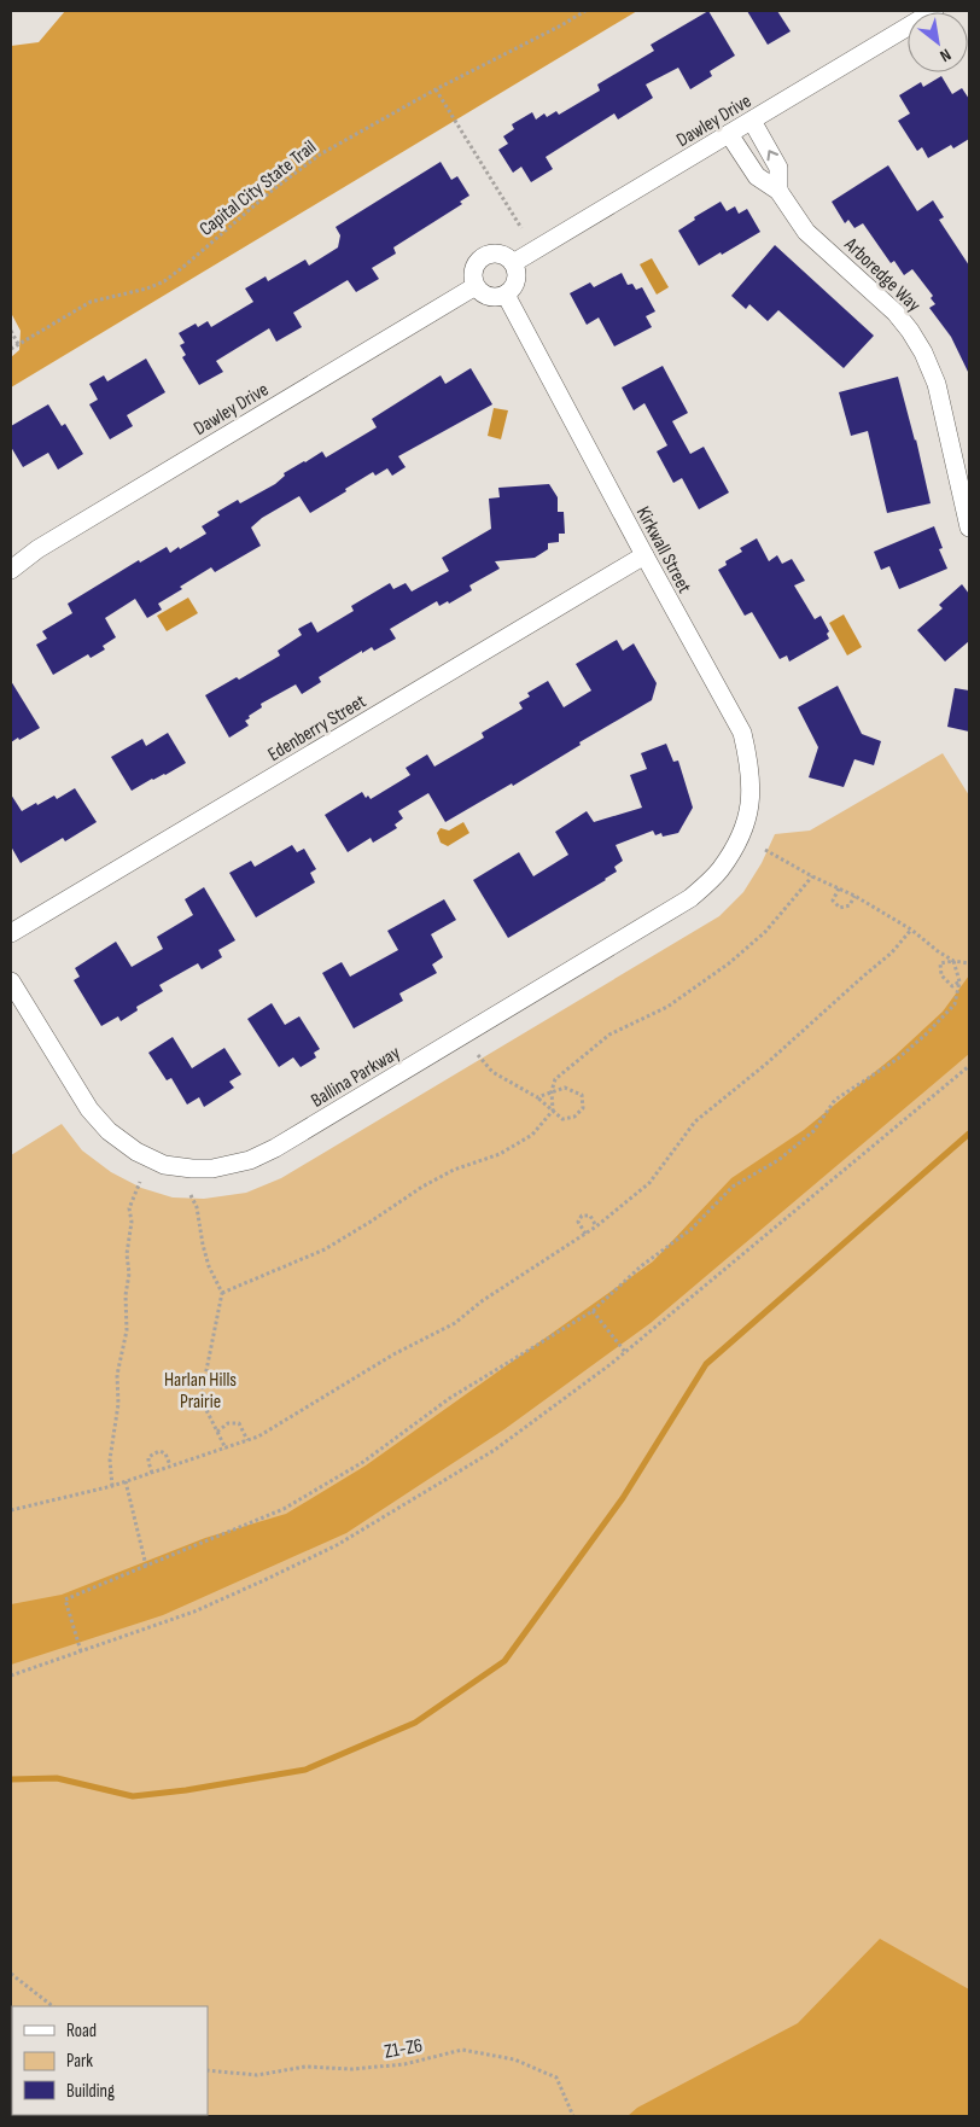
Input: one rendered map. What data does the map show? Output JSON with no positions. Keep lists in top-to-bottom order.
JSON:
{
  "streets": {
    "street": [
      "Dawley Drive",
      "Arboredge Way",
      "Kirkwall Street",
      "Edenberry Street",
      "Ballina Parkway"
    ],
    "path": ["Capital City State Trail", "Z1-Z6"]
  },
  "crossings": [
    ["Dawley Drive", "Arboredge Way"],
    ["Dawley Drive", "Kirkwall Street"],
    ["Kirkwall Street", "Edenberry Street"],
    ["Kirkwall Street", "Ballina Parkway"]
  ],
  "parks": ["Harlan Hills Prairie"],
  "legend": ["Road", "Park", "Building"],
  "north": "bottom right"
}
